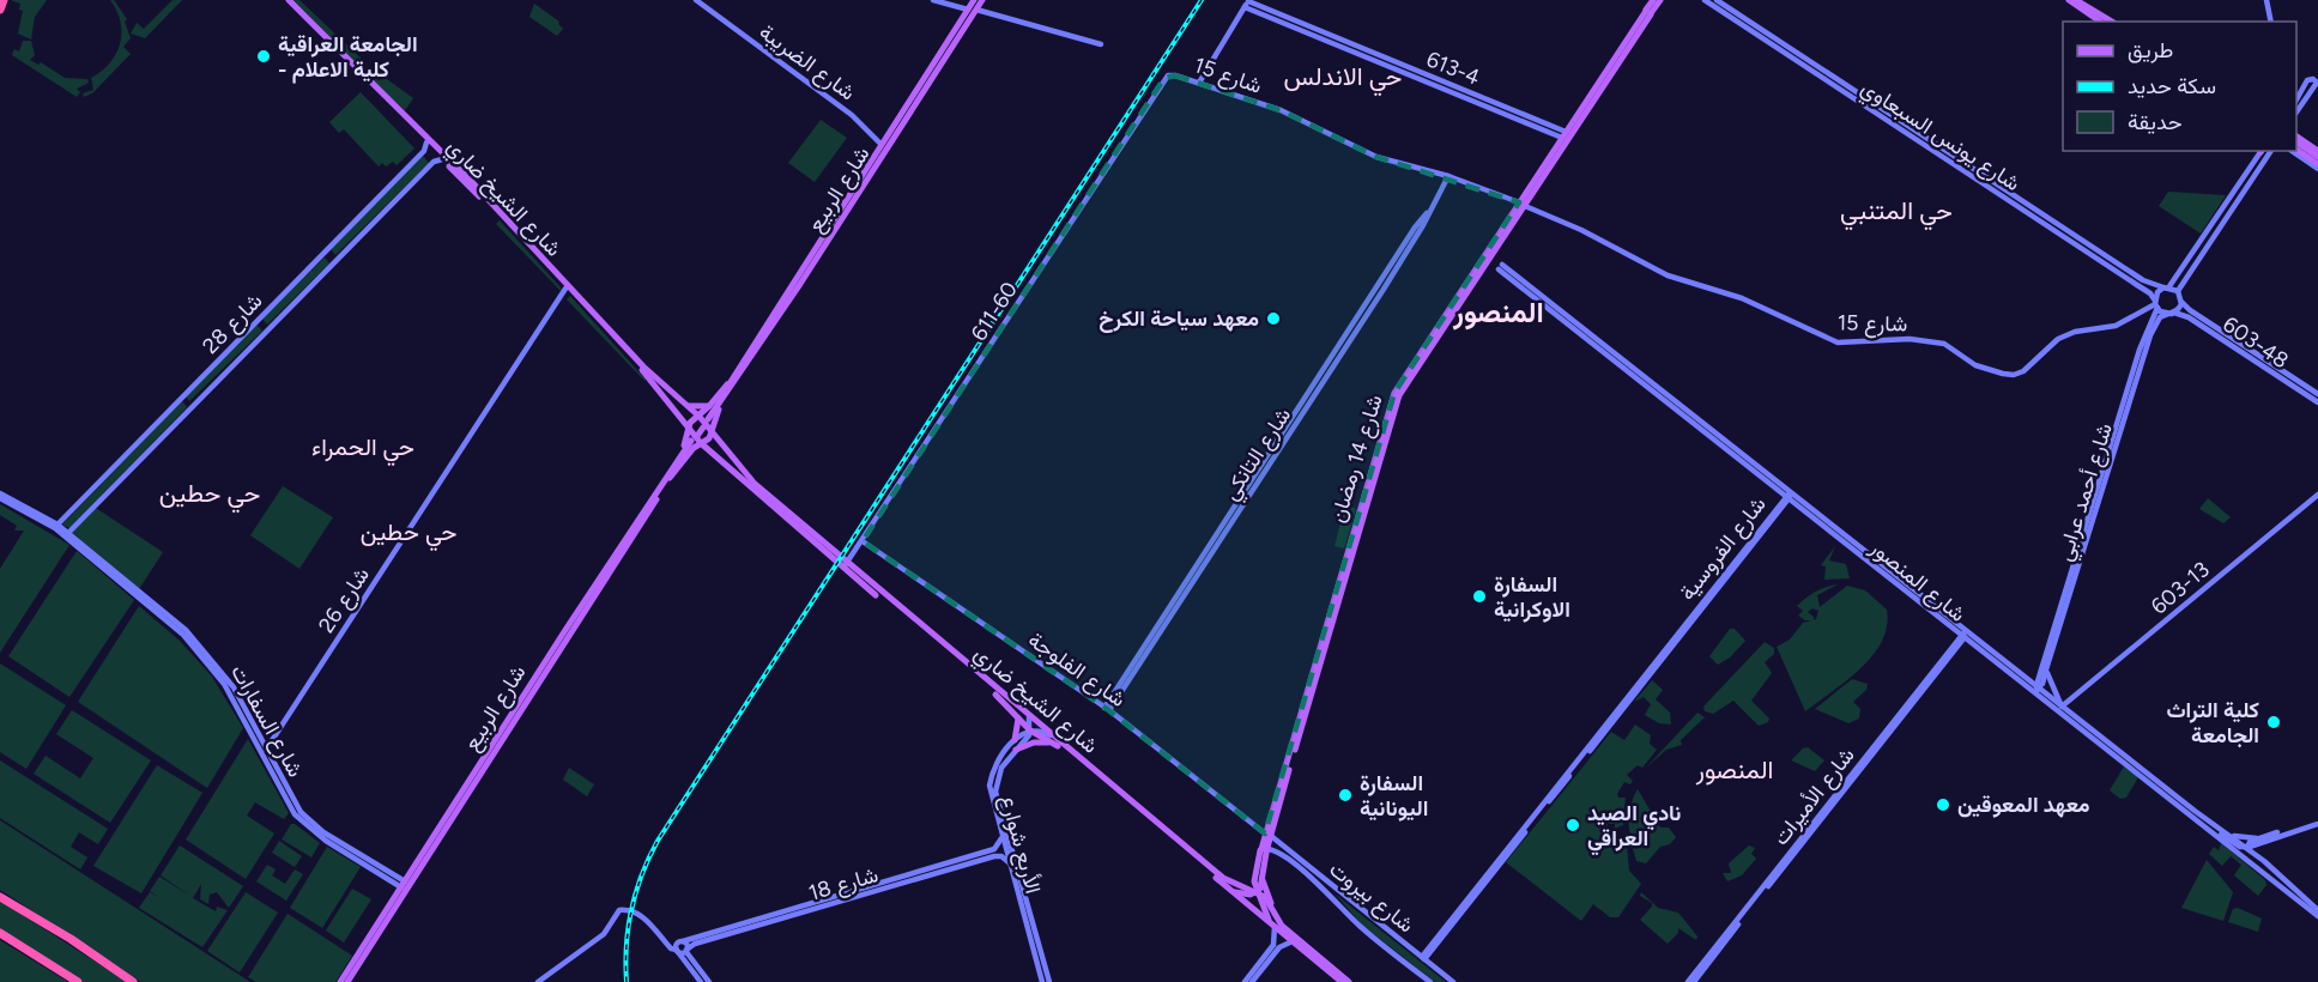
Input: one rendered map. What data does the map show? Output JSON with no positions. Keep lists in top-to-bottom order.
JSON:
{
  "streets": {
    "main road": ["شارع الربيع", "شارع الشيخ ضاري", "شارع 14 رمضان"],
    "street": [
      "شارع الضريبة",
      "613-4",
      "شارع 15",
      "شارع يونس السبعاوي",
      "611-60",
      "شارع 28",
      "603-48",
      "شارع التانكي",
      "شارع أحمد عرابي",
      "شارع الفروسية",
      "شارع المنصور",
      "603-13",
      "شارع 26",
      "شارع الفلوجة",
      "شارع السفارات",
      "شارع الأميرات",
      "الأربع شوارع",
      "شارع 18",
      "شارع بيروت"
    ]
  },
  "crossings": [
    ["شارع الضريبة", "شارع الربيع"],
    ["613-4", "شارع 14 رمضان"],
    ["شارع 15", "شارع يونس السبعاوي"],
    ["شارع 15", "611-60"],
    ["شارع 15", "603-48"],
    ["شارع 15", "شارع التانكي"],
    ["شارع 15", "شارع 14 رمضان"],
    ["شارع 15", "شارع أحمد عرابي"],
    ["شارع يونس السبعاوي", "603-48"],
    ["شارع يونس السبعاوي", "شارع أحمد عرابي"],
    ["شارع الربيع", "شارع الشيخ ضاري"],
    ["شارع الربيع", "شارع السفارات"],
    ["شارع الشيخ ضاري", "611-60"],
    ["شارع الشيخ ضاري", "شارع 28"],
    ["شارع الشيخ ضاري", "شارع 14 رمضان"],
    ["شارع الشيخ ضاري", "شارع 26"],
    ["شارع الشيخ ضاري", "الأربع شوارع"],
    ["611-60", "شارع الفلوجة"],
    ["شارع 28", "شارع السفارات"],
    ["603-48", "شارع أحمد عرابي"],
    ["شارع التانكي", "شارع الفلوجة"],
    ["شارع 14 رمضان", "شارع المنصور"],
    ["شارع 14 رمضان", "شارع الفلوجة"],
    ["شارع 14 رمضان", "شارع بيروت"],
    ["شارع أحمد عرابي", "شارع المنصور"],
    ["شارع الفروسية", "شارع المنصور"],
    ["شارع الفروسية", "شارع بيروت"],
    ["شارع المنصور", "603-13"],
    ["شارع المنصور", "شارع الأميرات"],
    ["شارع 26", "شارع السفارات"],
    ["شارع الفلوجة", "شارع بيروت"],
    ["الأربع شوارع", "شارع 18"]
  ],
  "districts": [
    "حي الاندلس",
    "حي المتنبي",
    "المنصور",
    "حي الحمراء",
    "حي حطين",
    "حي حطين",
    "المنصور"
  ],
  "places": [
    "الجامعة العراقية - كلية الاعلام",
    "معهد سياحة الكرخ",
    "السفارة الاوكرانية",
    "كلية التراث الجامعة",
    "السفارة اليونانية",
    "معهد المعوقين",
    "نادي الصيد العراقي"
  ],
  "legend": ["طريق", "سكة حديد", "حديقة"]
}
